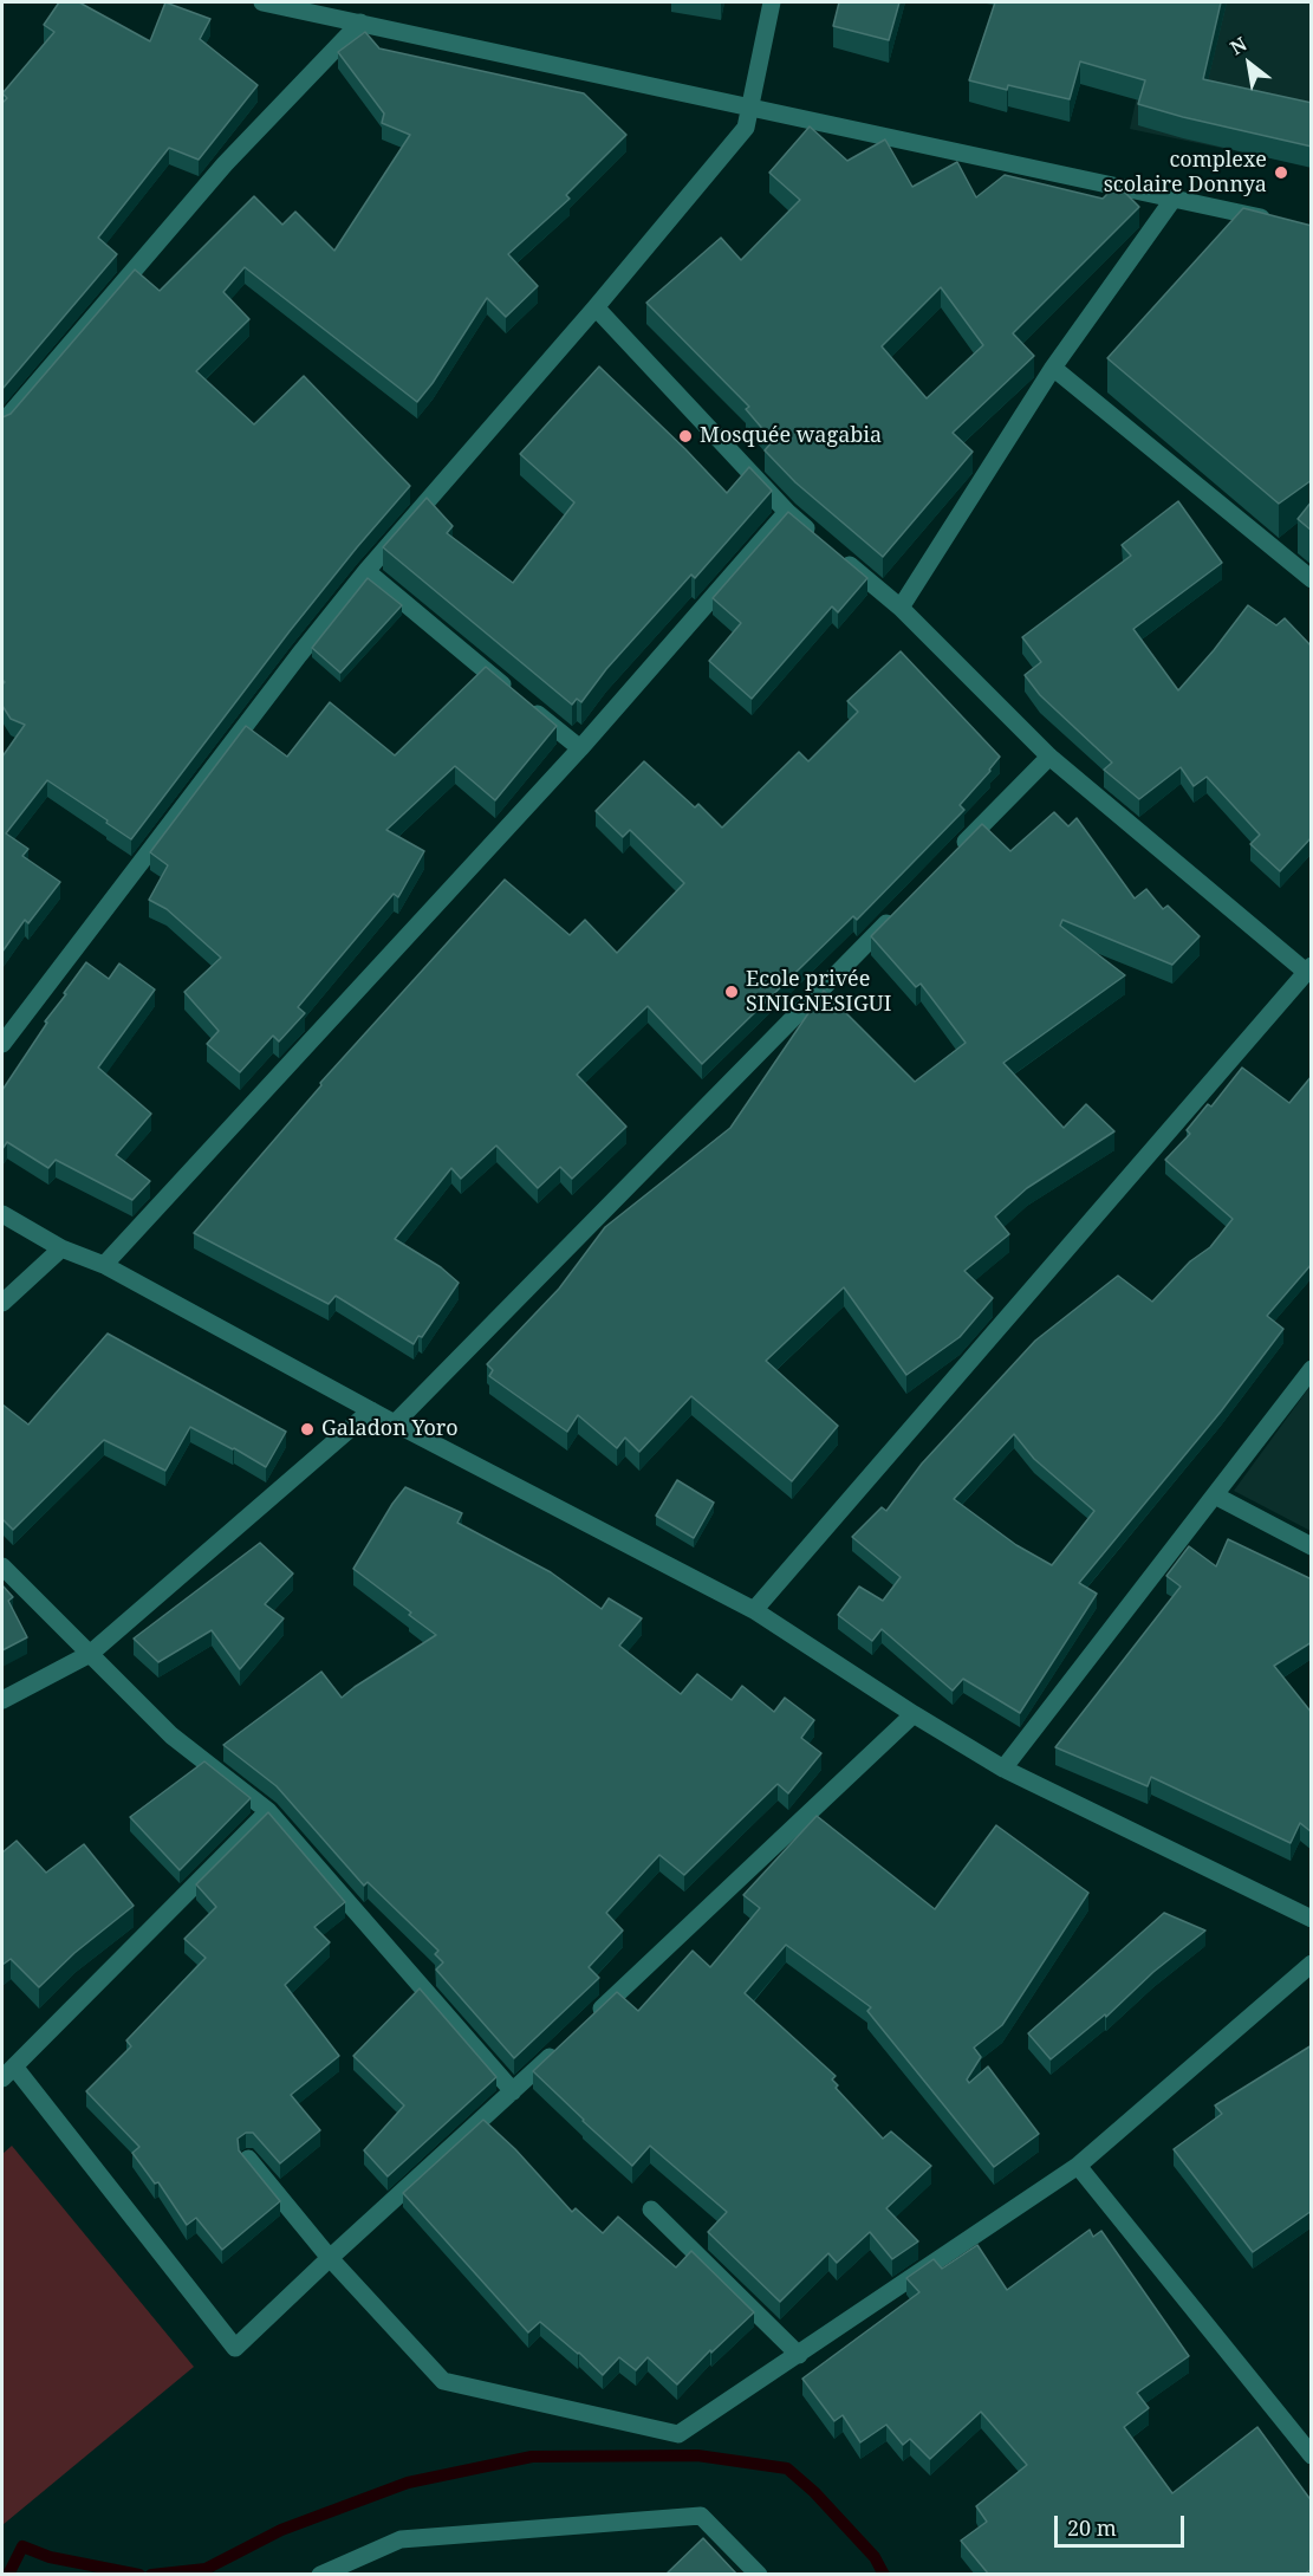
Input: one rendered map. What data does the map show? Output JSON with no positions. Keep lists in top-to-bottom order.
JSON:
{
  "places": [
    "complexe scolaire Donnya",
    "Mosquée wagabia",
    "Ecole privée SINIGNESIGUI",
    "Galadon Yoro"
  ],
  "scale_bar": "20 m",
  "north": "top left"
}
